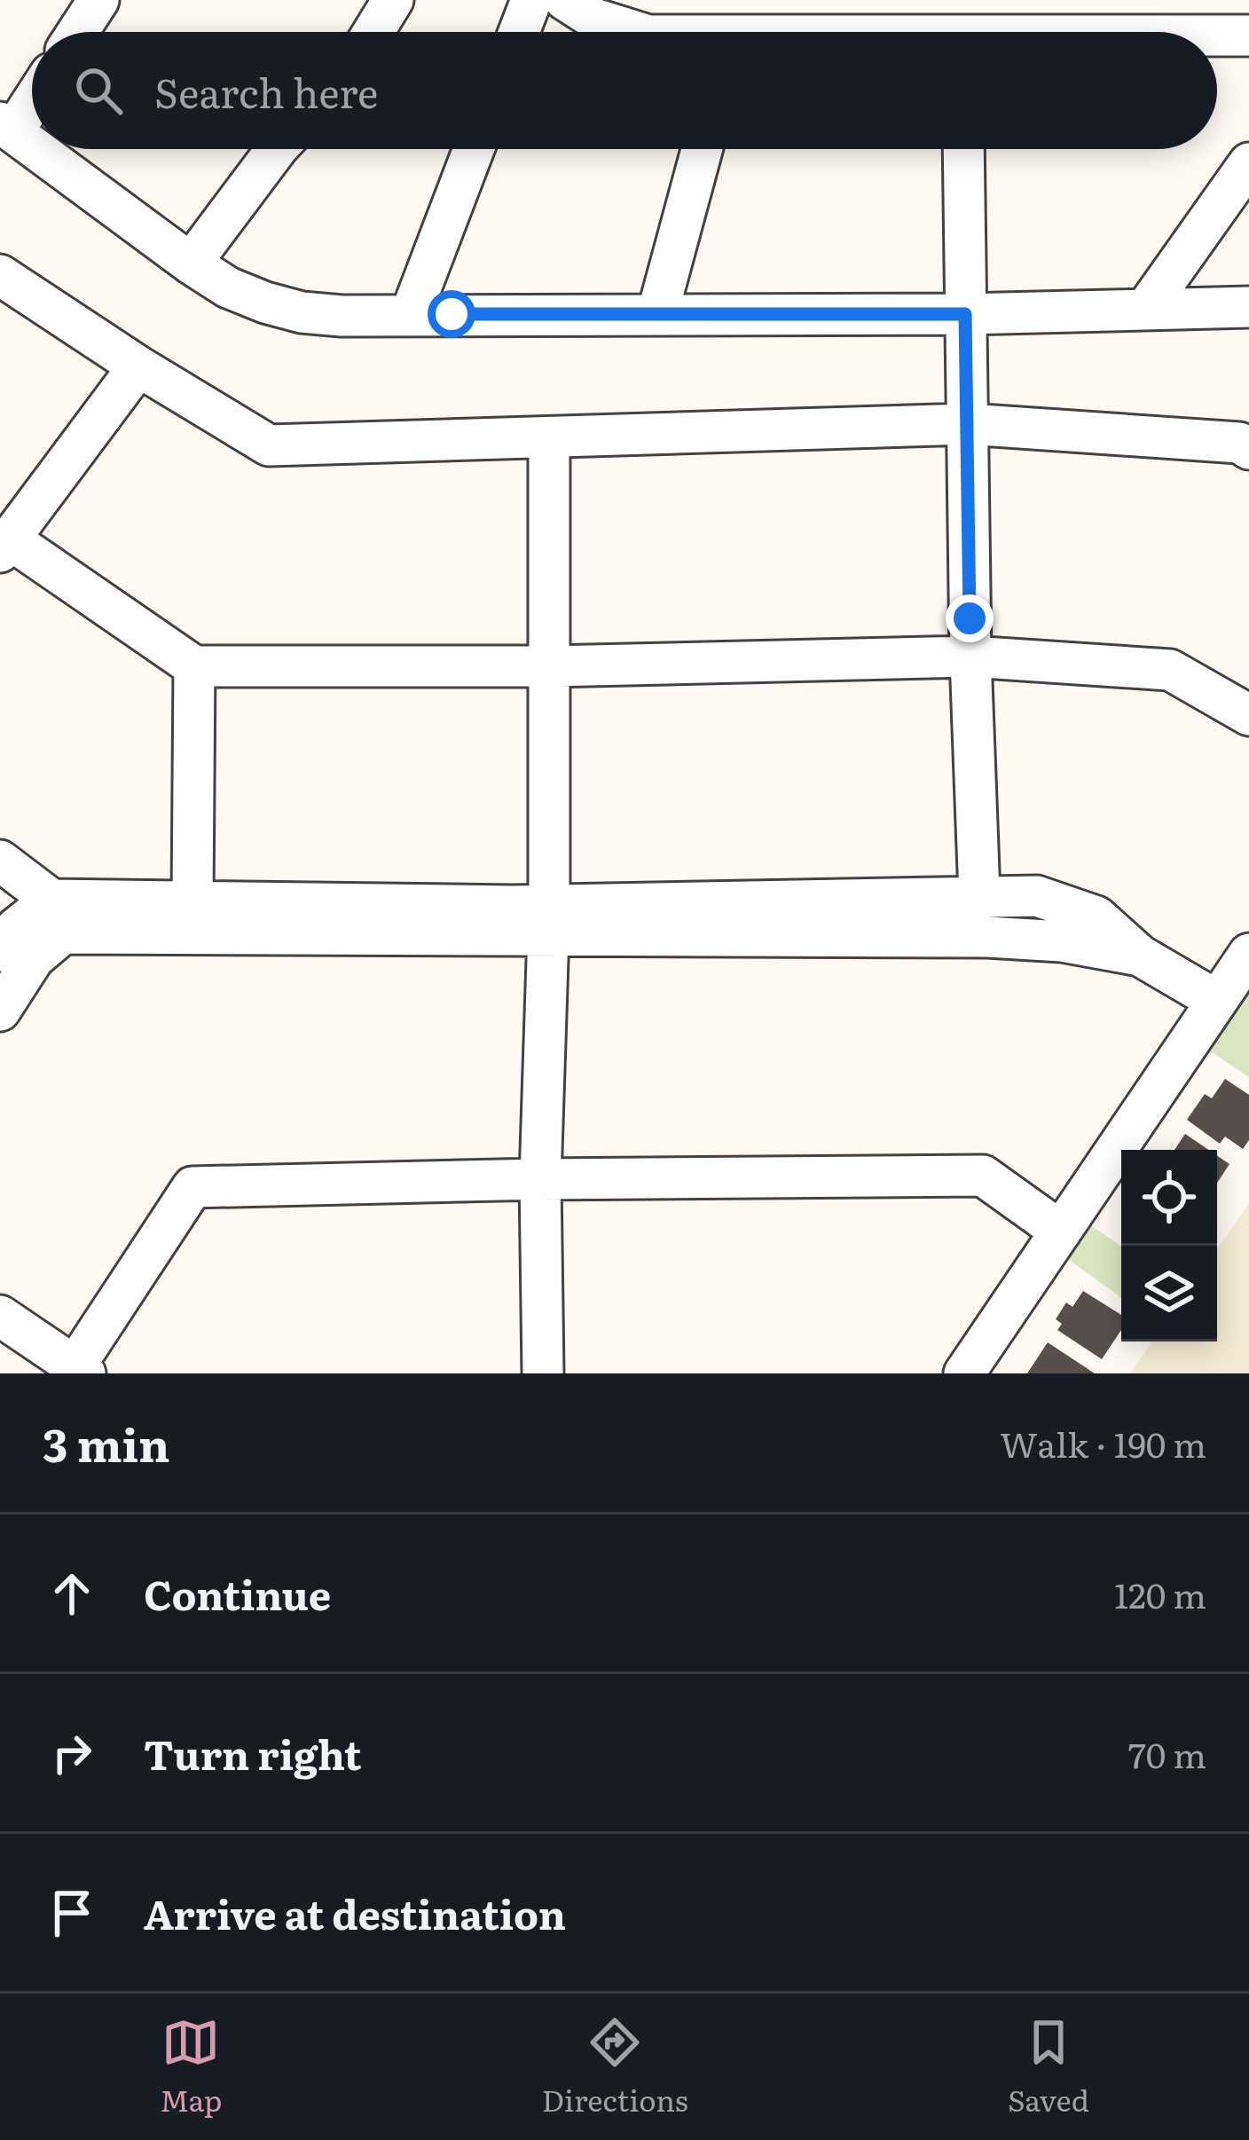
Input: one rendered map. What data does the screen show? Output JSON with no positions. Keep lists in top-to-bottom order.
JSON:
{
  "page": {
    "search": "Search here",
    "heading": ["3 min", "Walk · 190 m"],
    "list": [
      ["Continue", "120 m"],
      ["Turn right", "70 m"],
      "Arrive at destination"
    ],
    "nav": ["Map", "Directions", "Saved"]
  }
}
